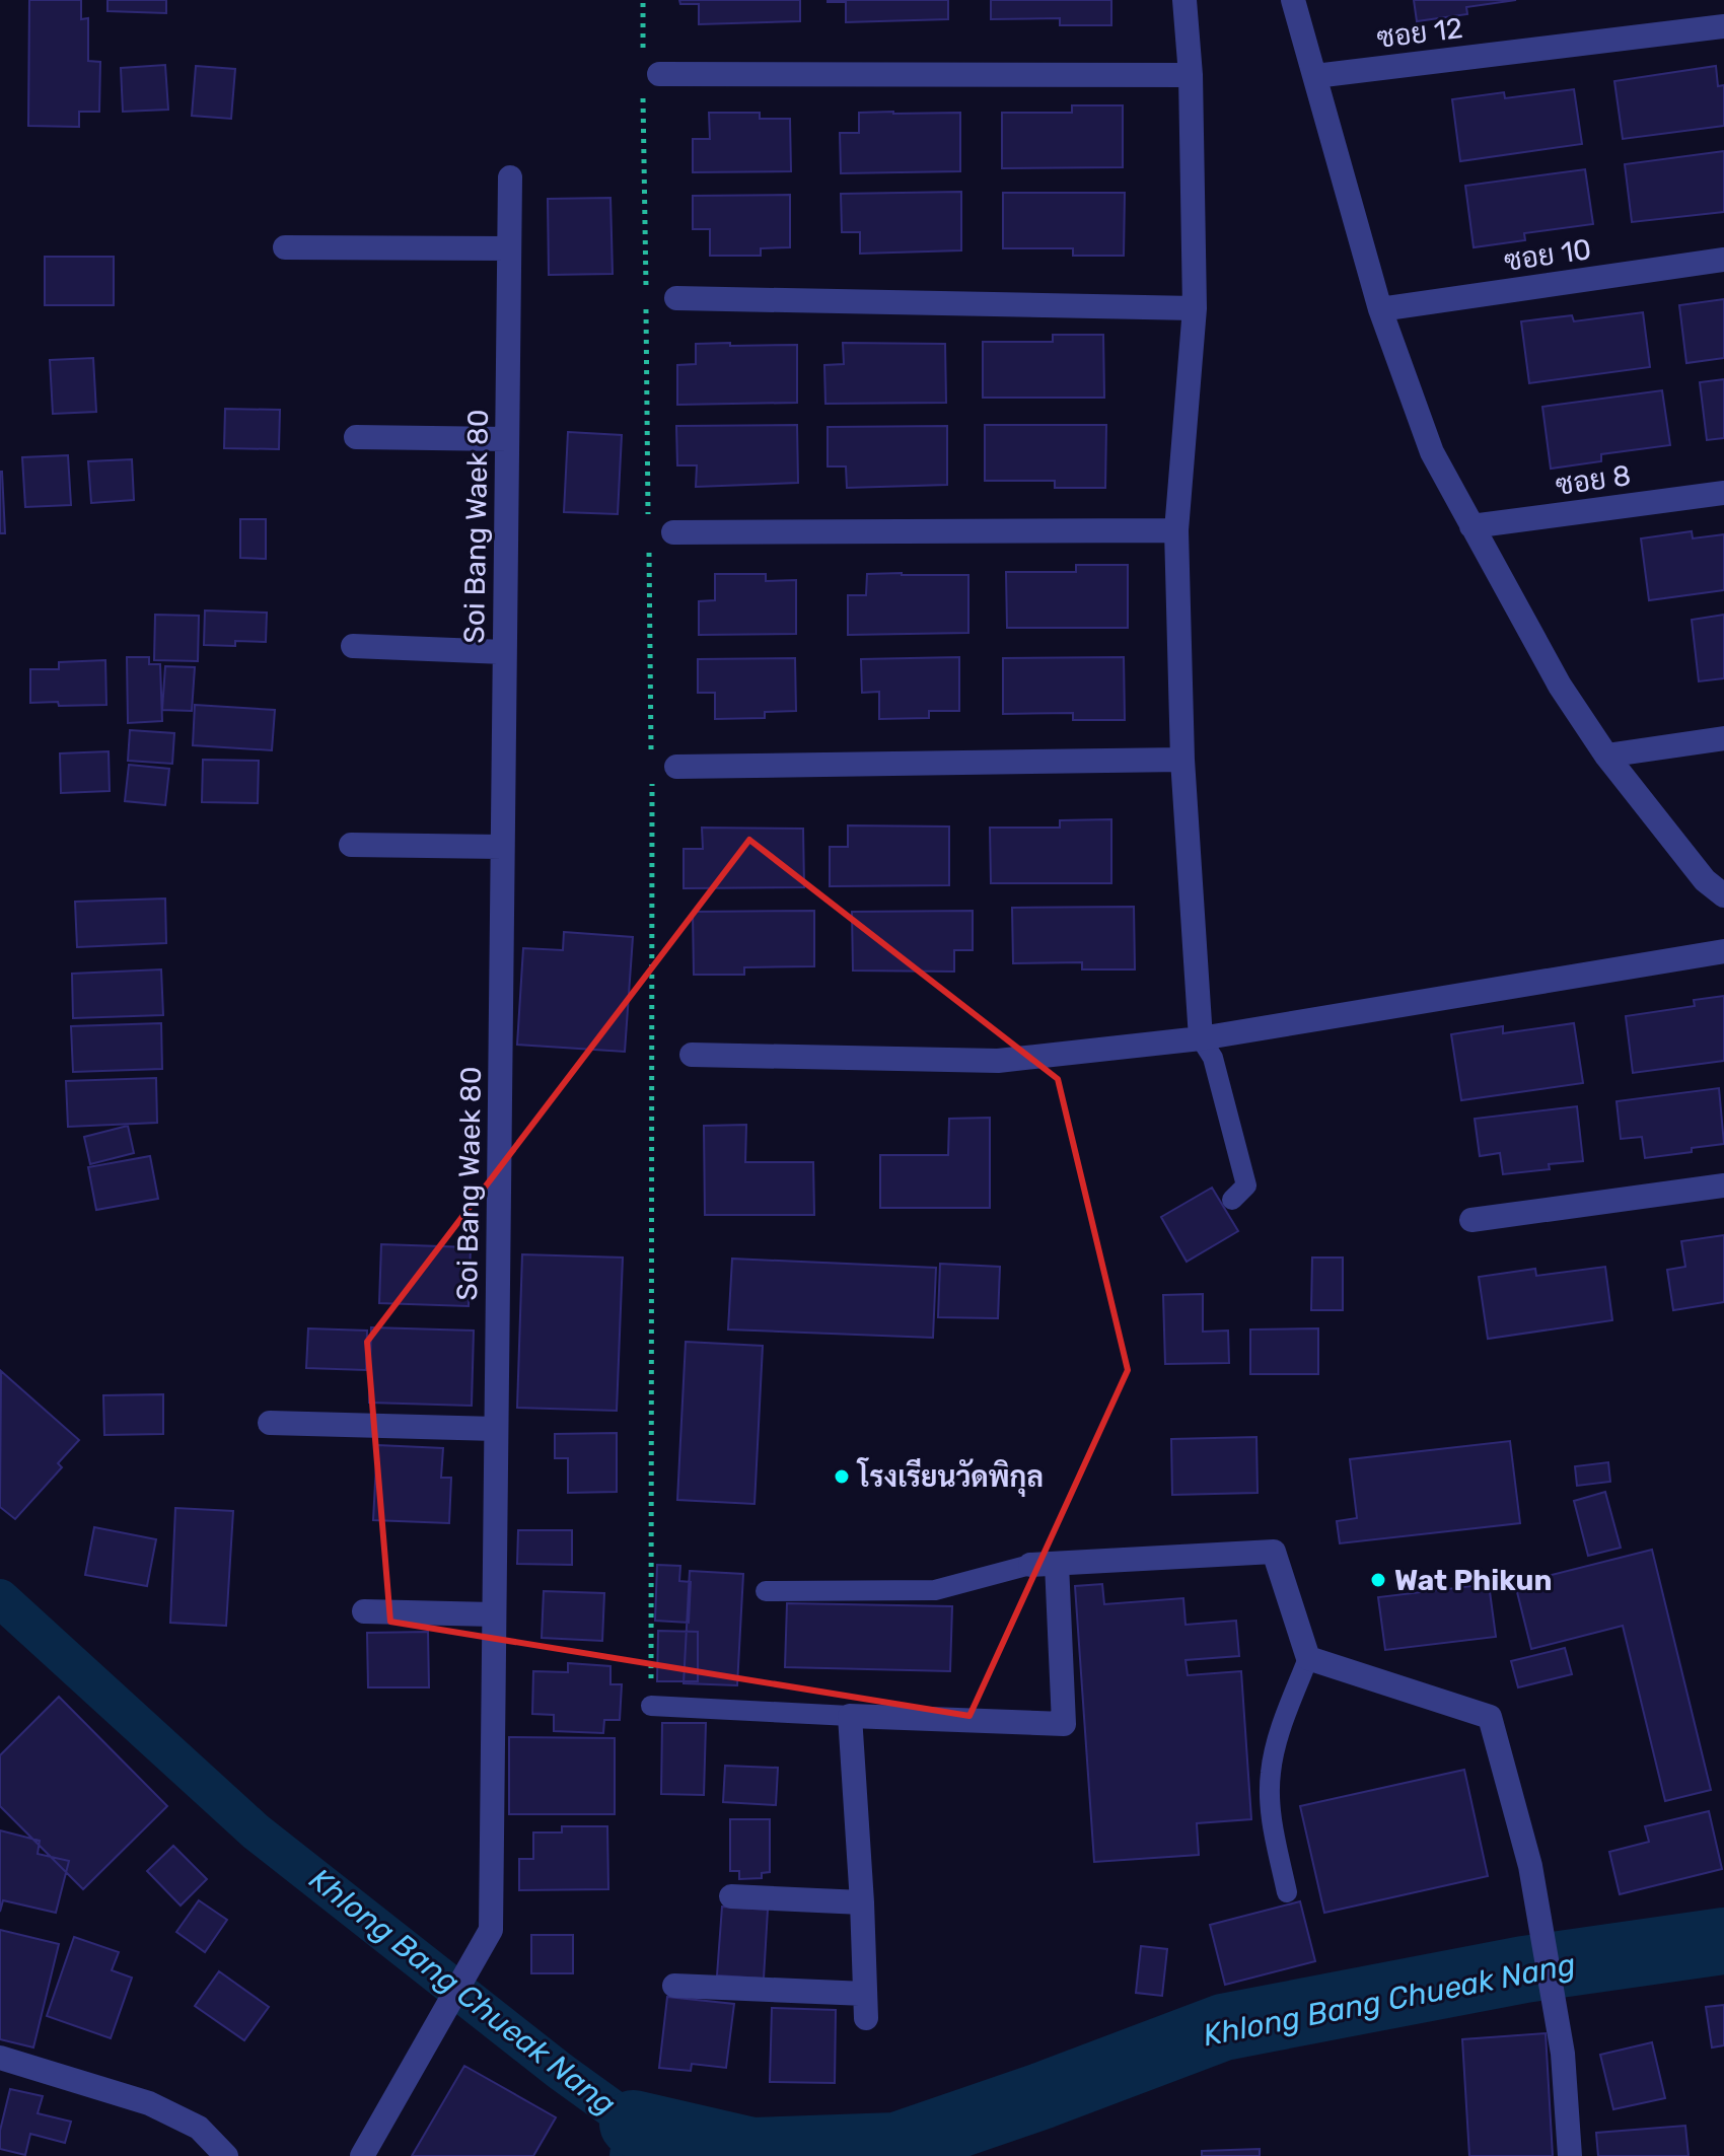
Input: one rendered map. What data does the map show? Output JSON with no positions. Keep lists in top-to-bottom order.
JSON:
{
  "streets": {
    "street": [
      "ซอย 12",
      "ซอย 10",
      "ซอย 8",
      "Soi Bang Waek 80"
    ]
  },
  "water": ["Khlong Bang Chueak Nang"],
  "places": ["โรงเรียนวัดพิกุล", "Wat Phikun"]
}
